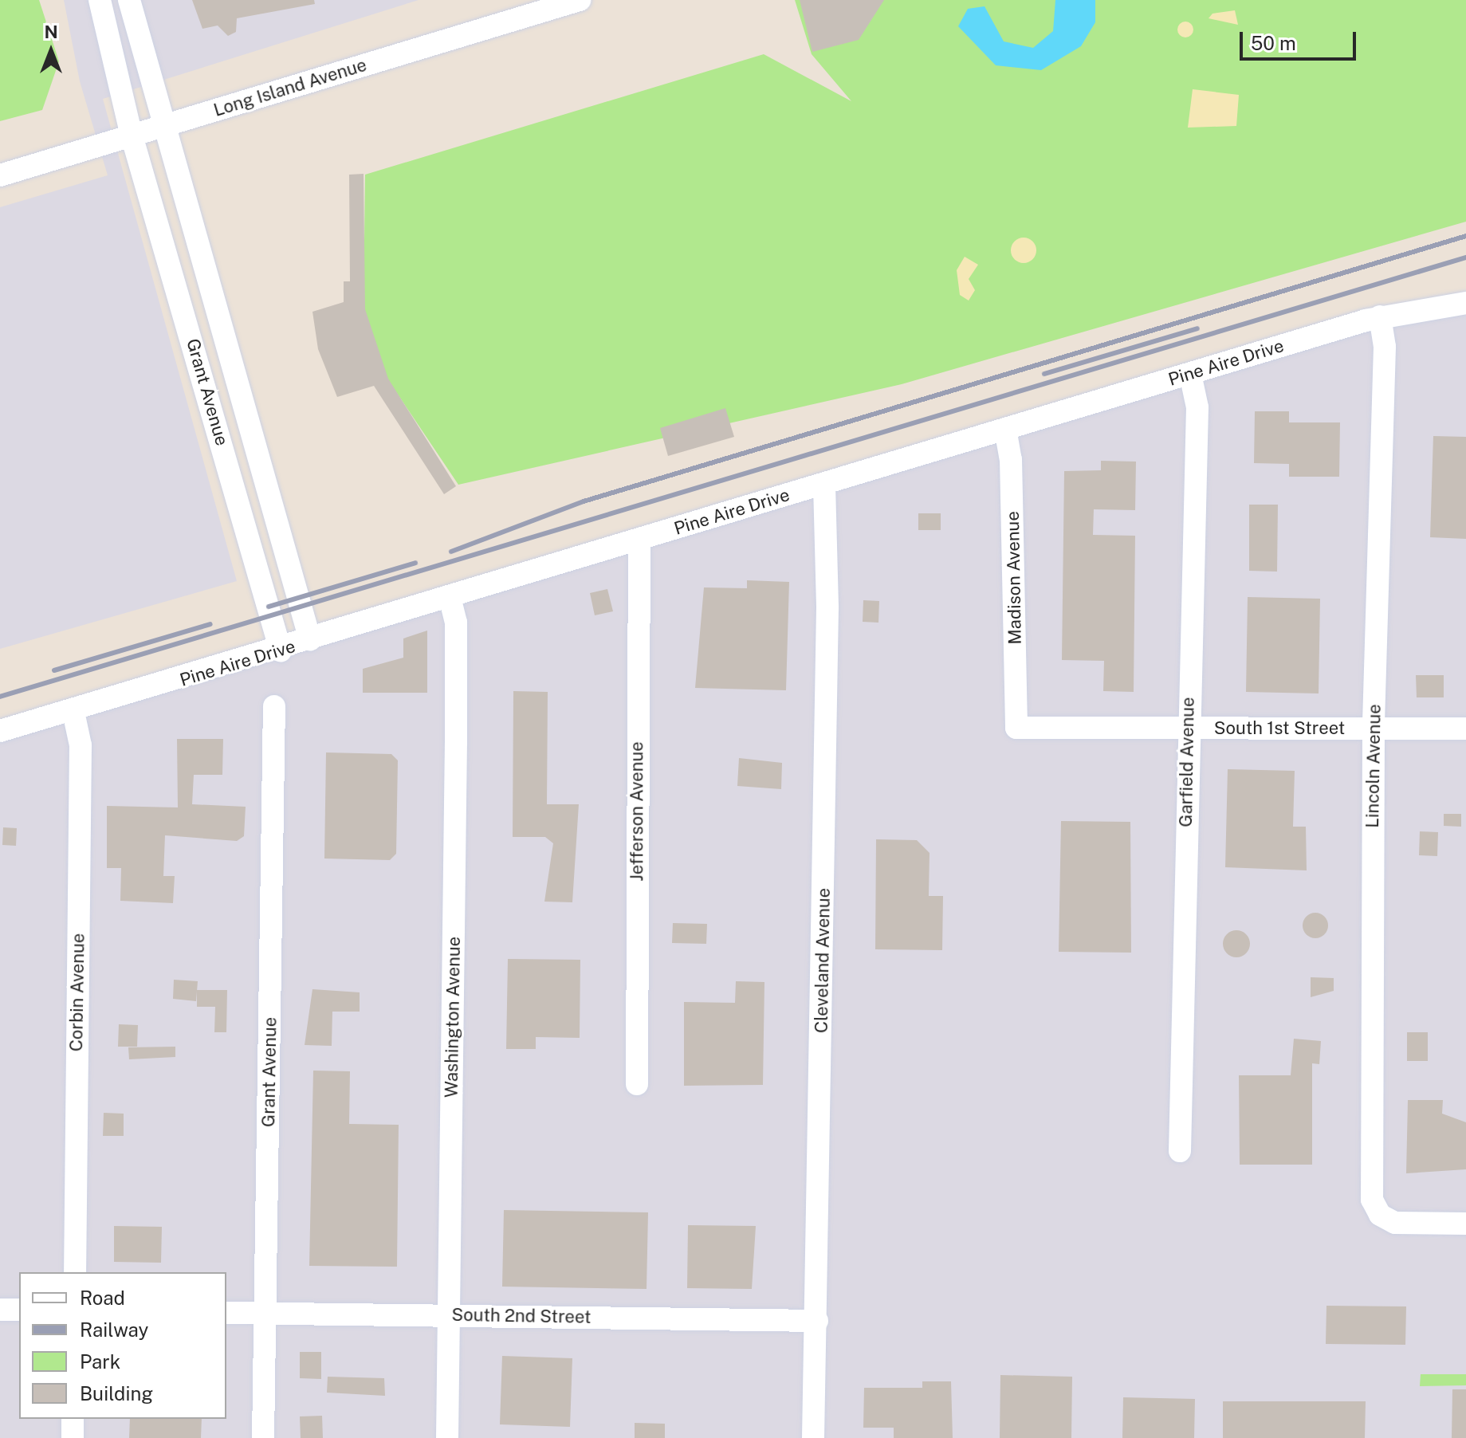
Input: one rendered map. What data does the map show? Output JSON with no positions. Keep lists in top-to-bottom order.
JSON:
{
  "streets": {
    "street": [
      "Long Island Avenue",
      "Pine Aire Drive",
      "Grant Avenue",
      "Madison Avenue",
      "South 1st Street",
      "Garfield Avenue",
      "Lincoln Avenue",
      "Jefferson Avenue",
      "Cleveland Avenue",
      "Corbin Avenue",
      "Washington Avenue",
      "South 2nd Street"
    ]
  },
  "crossings": [
    ["Long Island Avenue", "Grant Avenue"],
    ["Pine Aire Drive", "Grant Avenue"],
    ["Pine Aire Drive", "Madison Avenue"],
    ["Pine Aire Drive", "Garfield Avenue"],
    ["Pine Aire Drive", "Lincoln Avenue"],
    ["Pine Aire Drive", "Jefferson Avenue"],
    ["Pine Aire Drive", "Cleveland Avenue"],
    ["Pine Aire Drive", "Corbin Avenue"],
    ["Pine Aire Drive", "Washington Avenue"],
    ["Grant Avenue", "South 2nd Street"],
    ["Madison Avenue", "South 1st Street"],
    ["South 1st Street", "Garfield Avenue"],
    ["South 1st Street", "Lincoln Avenue"],
    ["Cleveland Avenue", "South 2nd Street"],
    ["Washington Avenue", "South 2nd Street"]
  ],
  "legend": [
    "Road",
    "Railway",
    "Park",
    "Building"
  ],
  "scale_bar": "50 m",
  "north": "top"
}
